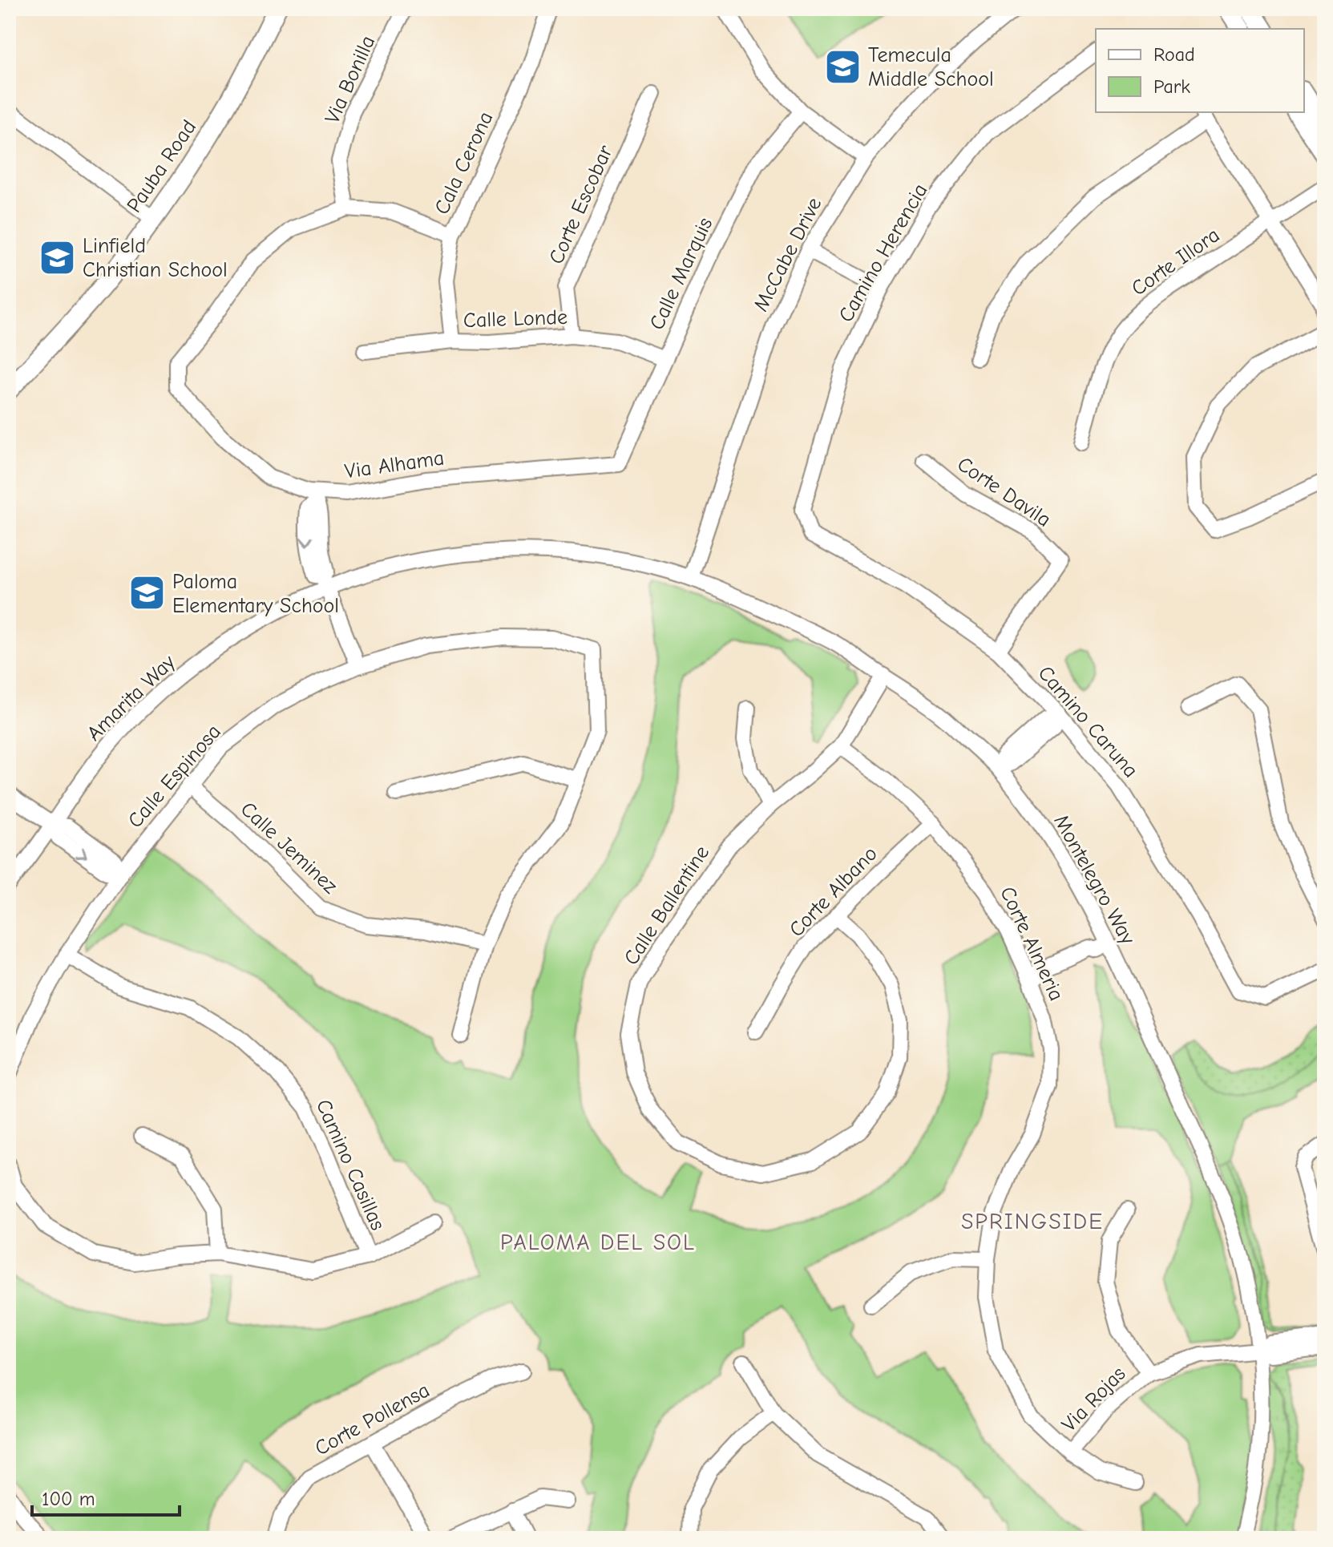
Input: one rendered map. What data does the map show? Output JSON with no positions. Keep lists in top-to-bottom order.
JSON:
{
  "streets": {
    "main road": ["Pauba Road"],
    "street": [
      "Via Bonilla",
      "Cala Cerona",
      "Corte Escobar",
      "Camino Herencia",
      "McCabe Drive",
      "Corte Illora",
      "Calle Marquis",
      "Calle Londe",
      "Via Alhama",
      "Corte Davila",
      "Amarita Way",
      "Camino Caruna",
      "Calle Espinosa",
      "Calle Jeminez",
      "Montelegro Way",
      "Corte Albano",
      "Calle Ballentine",
      "Corte Almeria",
      "Camino Casillas",
      "Via Rojas",
      "Corte Pollensa"
    ]
  },
  "crossings": [
    ["Via Bonilla", "Via Alhama"],
    ["Cala Cerona", "Calle Londe"],
    ["Corte Escobar", "Calle Londe"],
    ["Camino Herencia", "Camino Caruna"],
    ["McCabe Drive", "Montelegro Way"],
    ["Calle Marquis", "Calle Londe"],
    ["Calle Marquis", "Via Alhama"],
    ["Corte Davila", "Camino Caruna"],
    ["Amarita Way", "Montelegro Way"],
    ["Calle Espinosa", "Calle Jeminez"],
    ["Calle Espinosa", "Camino Casillas"],
    ["Montelegro Way", "Calle Ballentine"],
    ["Montelegro Way", "Via Rojas"],
    ["Corte Albano", "Calle Ballentine"],
    ["Corte Albano", "Corte Almeria"],
    ["Calle Ballentine", "Corte Almeria"],
    ["Corte Almeria", "Via Rojas"]
  ],
  "districts": ["SPRINGSIDE", "PALOMA DEL SOL"],
  "places": {
    "school or university": ["Temecula Middle School", "Linfield Christian School", "Paloma Elementary School"]
  },
  "legend": ["Road", "Park"],
  "scale_bar": "100 m"
}
